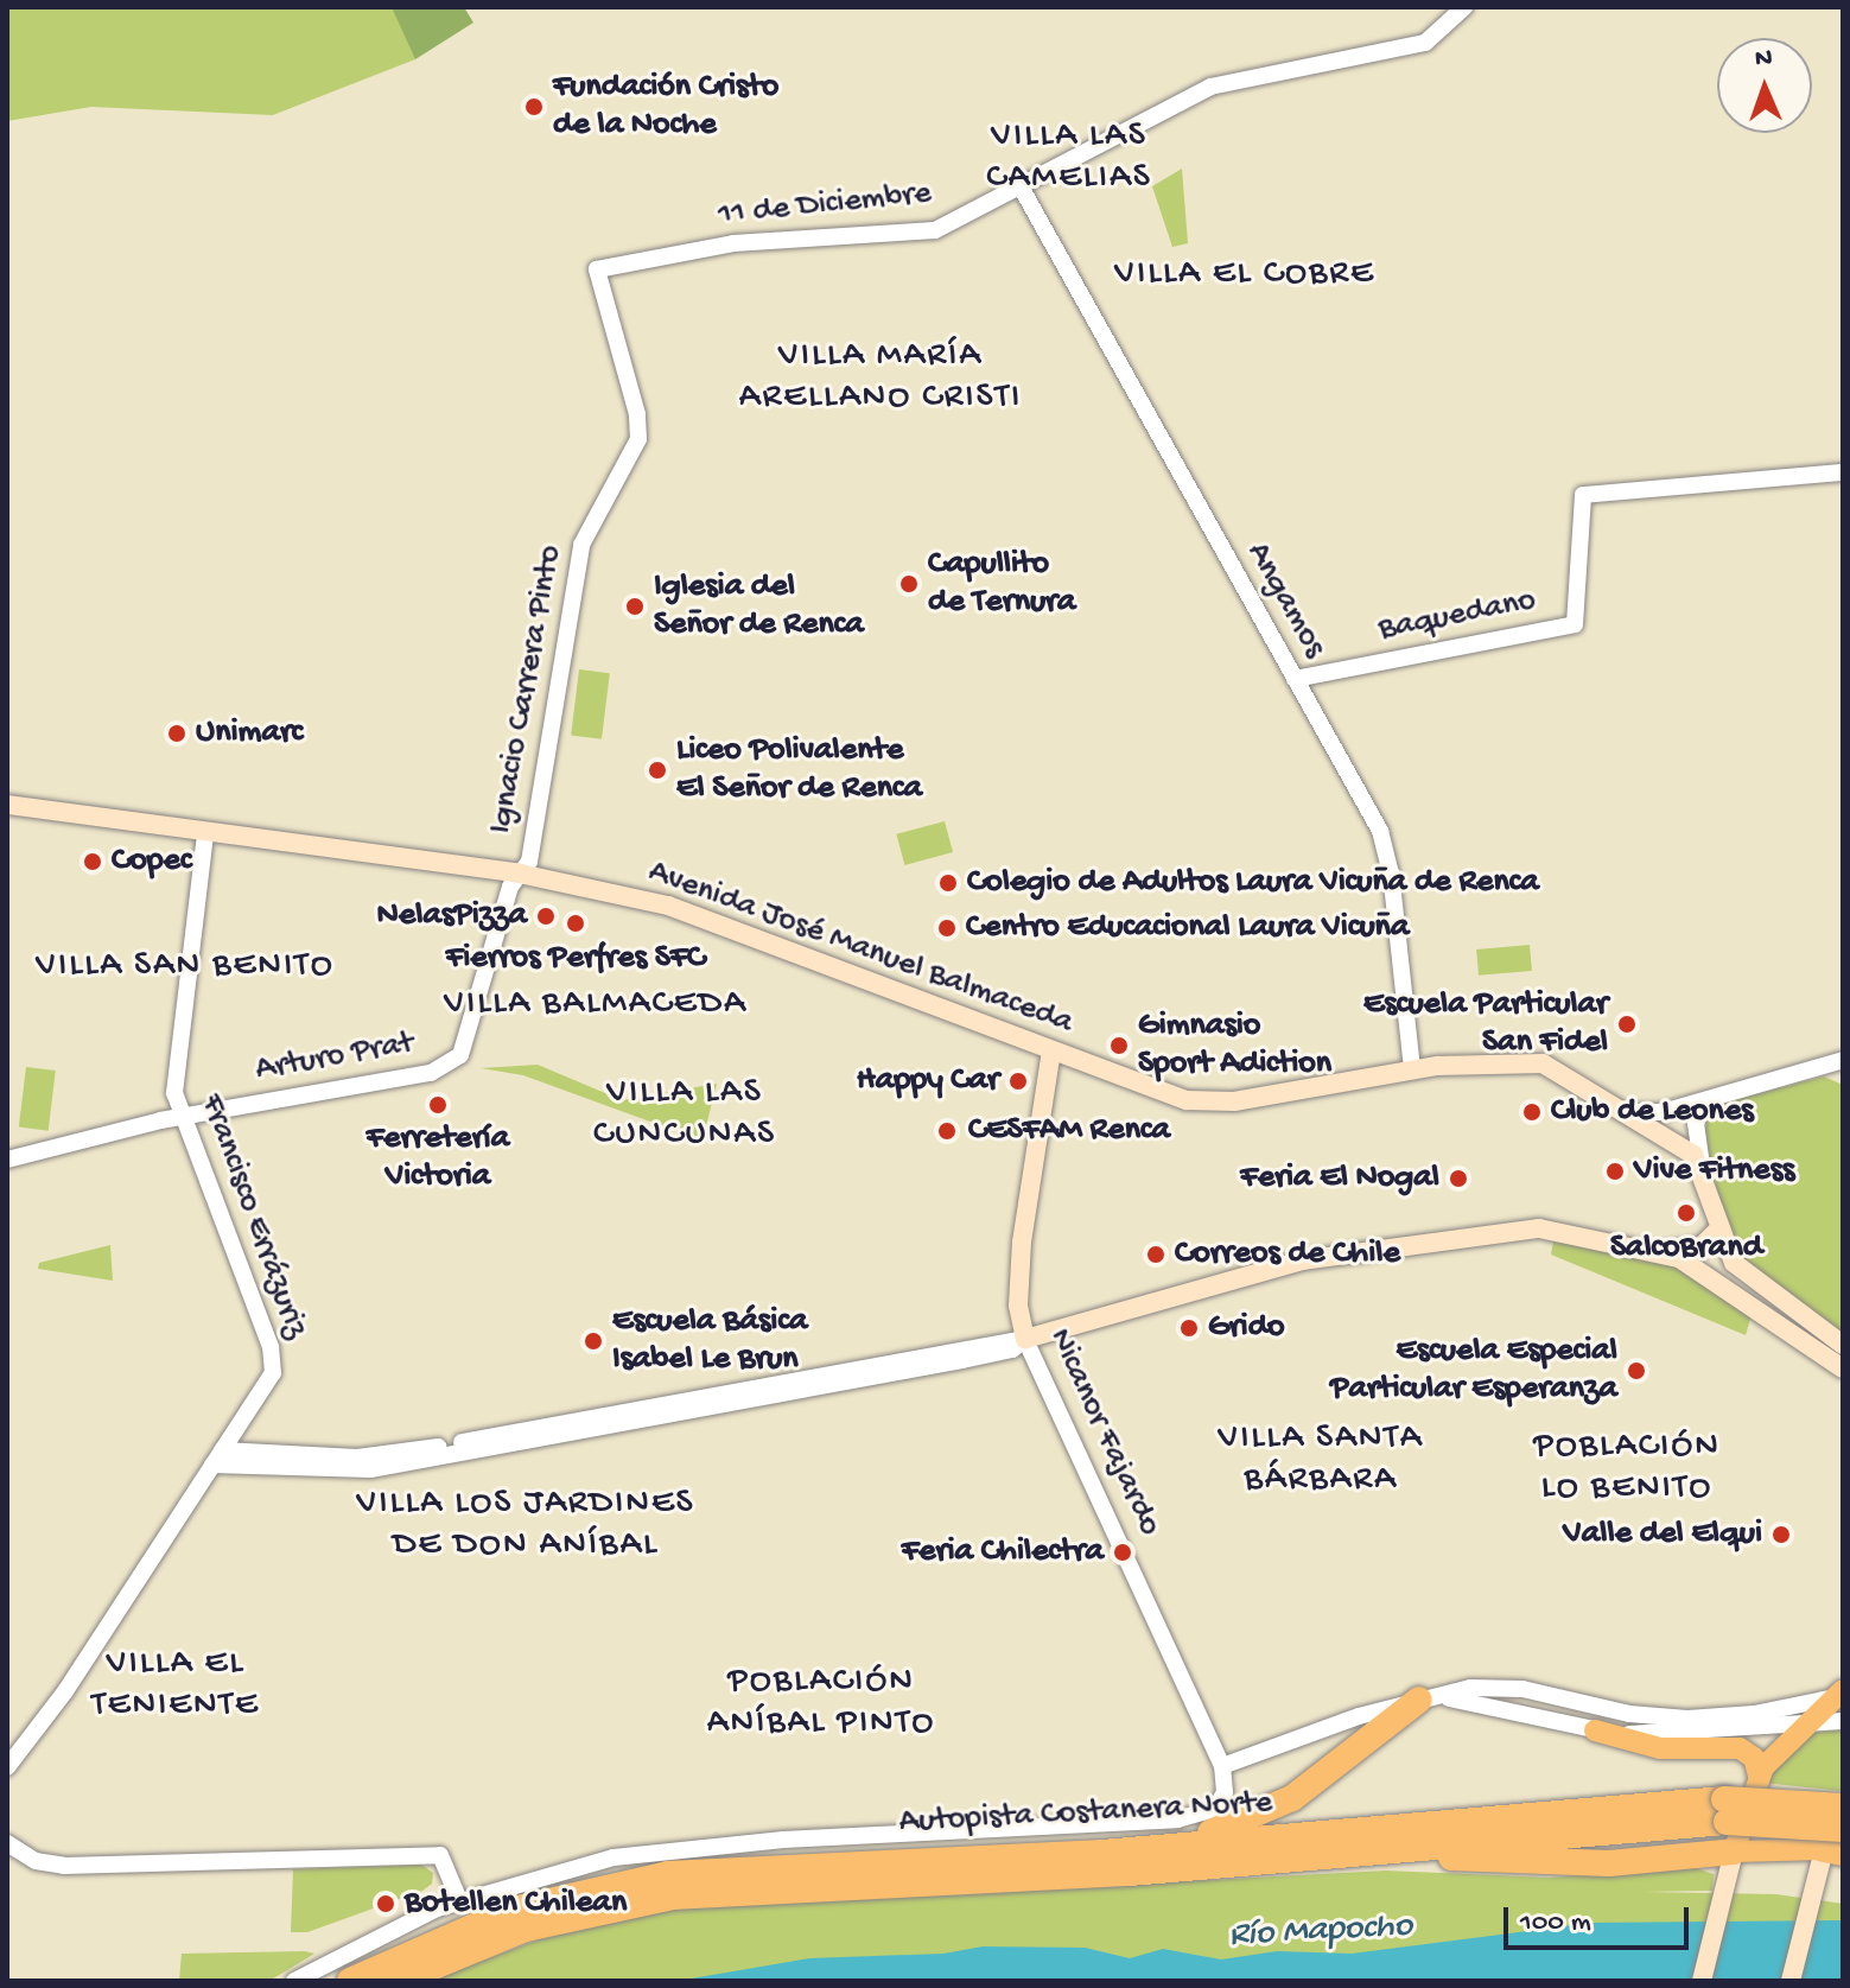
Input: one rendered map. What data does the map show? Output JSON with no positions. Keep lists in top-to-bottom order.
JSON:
{
  "streets": {
    "highway": ["Autopista Costanera Norte"],
    "main road": ["Avenida José Manuel Balmaceda", "Nicanor Fajardo"],
    "street": [
      "11 de Diciembre",
      "Angamos",
      "Baquedano",
      "Ignacio Carrera Pinto",
      "Arturo Prat",
      "Francisco Errázuriz"
    ]
  },
  "crossings": [
    ["11 de Diciembre", "Angamos"],
    ["11 de Diciembre", "Ignacio Carrera Pinto"],
    ["Angamos", "Baquedano"],
    ["Angamos", "Avenida José Manuel Balmaceda"],
    ["Ignacio Carrera Pinto", "Avenida José Manuel Balmaceda"],
    ["Ignacio Carrera Pinto", "Arturo Prat"],
    ["Avenida José Manuel Balmaceda", "Francisco Errázuriz"],
    ["Avenida José Manuel Balmaceda", "Nicanor Fajardo"],
    ["Arturo Prat", "Francisco Errázuriz"]
  ],
  "districts": [
    "VILLA LAS CAMELIAS",
    "VILLA EL COBRE",
    "VILLA MARÍA ARELLANO CRISTI",
    "VILLA SAN BENITO",
    "VILLA BALMACEDA",
    "VILLA LAS CUNCUNAS",
    "VILLA SANTA BÁRBARA",
    "POBLACIÓN LO BENITO",
    "VILLA LOS JARDINES DE DON ANÍBAL",
    "VILLA EL TENIENTE",
    "POBLACIÓN ANÍBAL PINTO"
  ],
  "water": ["Río Mapocho"],
  "places": [
    "Fundación Cristo de la Noche",
    "Capullito de Ternura",
    "Iglesia del Señor de Renca",
    "Unimarc",
    "Liceo Polivalente El Señor de Renca",
    "Copec",
    "Colegio de Adultos Laura Vicuña de Renca",
    "NelasPizza",
    "Fierros Perfres SFC",
    "Centro Educacional Laura Vicuña",
    "Escuela Particular San Fidel",
    "Gimnasio Sport Adiction",
    "Happy Car",
    "Ferretería Victoria",
    "Club de Leones",
    "CESFAM Renca",
    "Vive Fitness",
    "Feria El Nogal",
    "SalcoBrand",
    "Correos de Chile",
    "Grido",
    "Escuela Básica Isabel Le Brun",
    "Escuela Especial Particular Esperanza",
    "Valle del Elqui",
    "Feria Chilectra",
    "Botellen Chilean"
  ],
  "scale_bar": "100 m",
  "north": "top"
}
